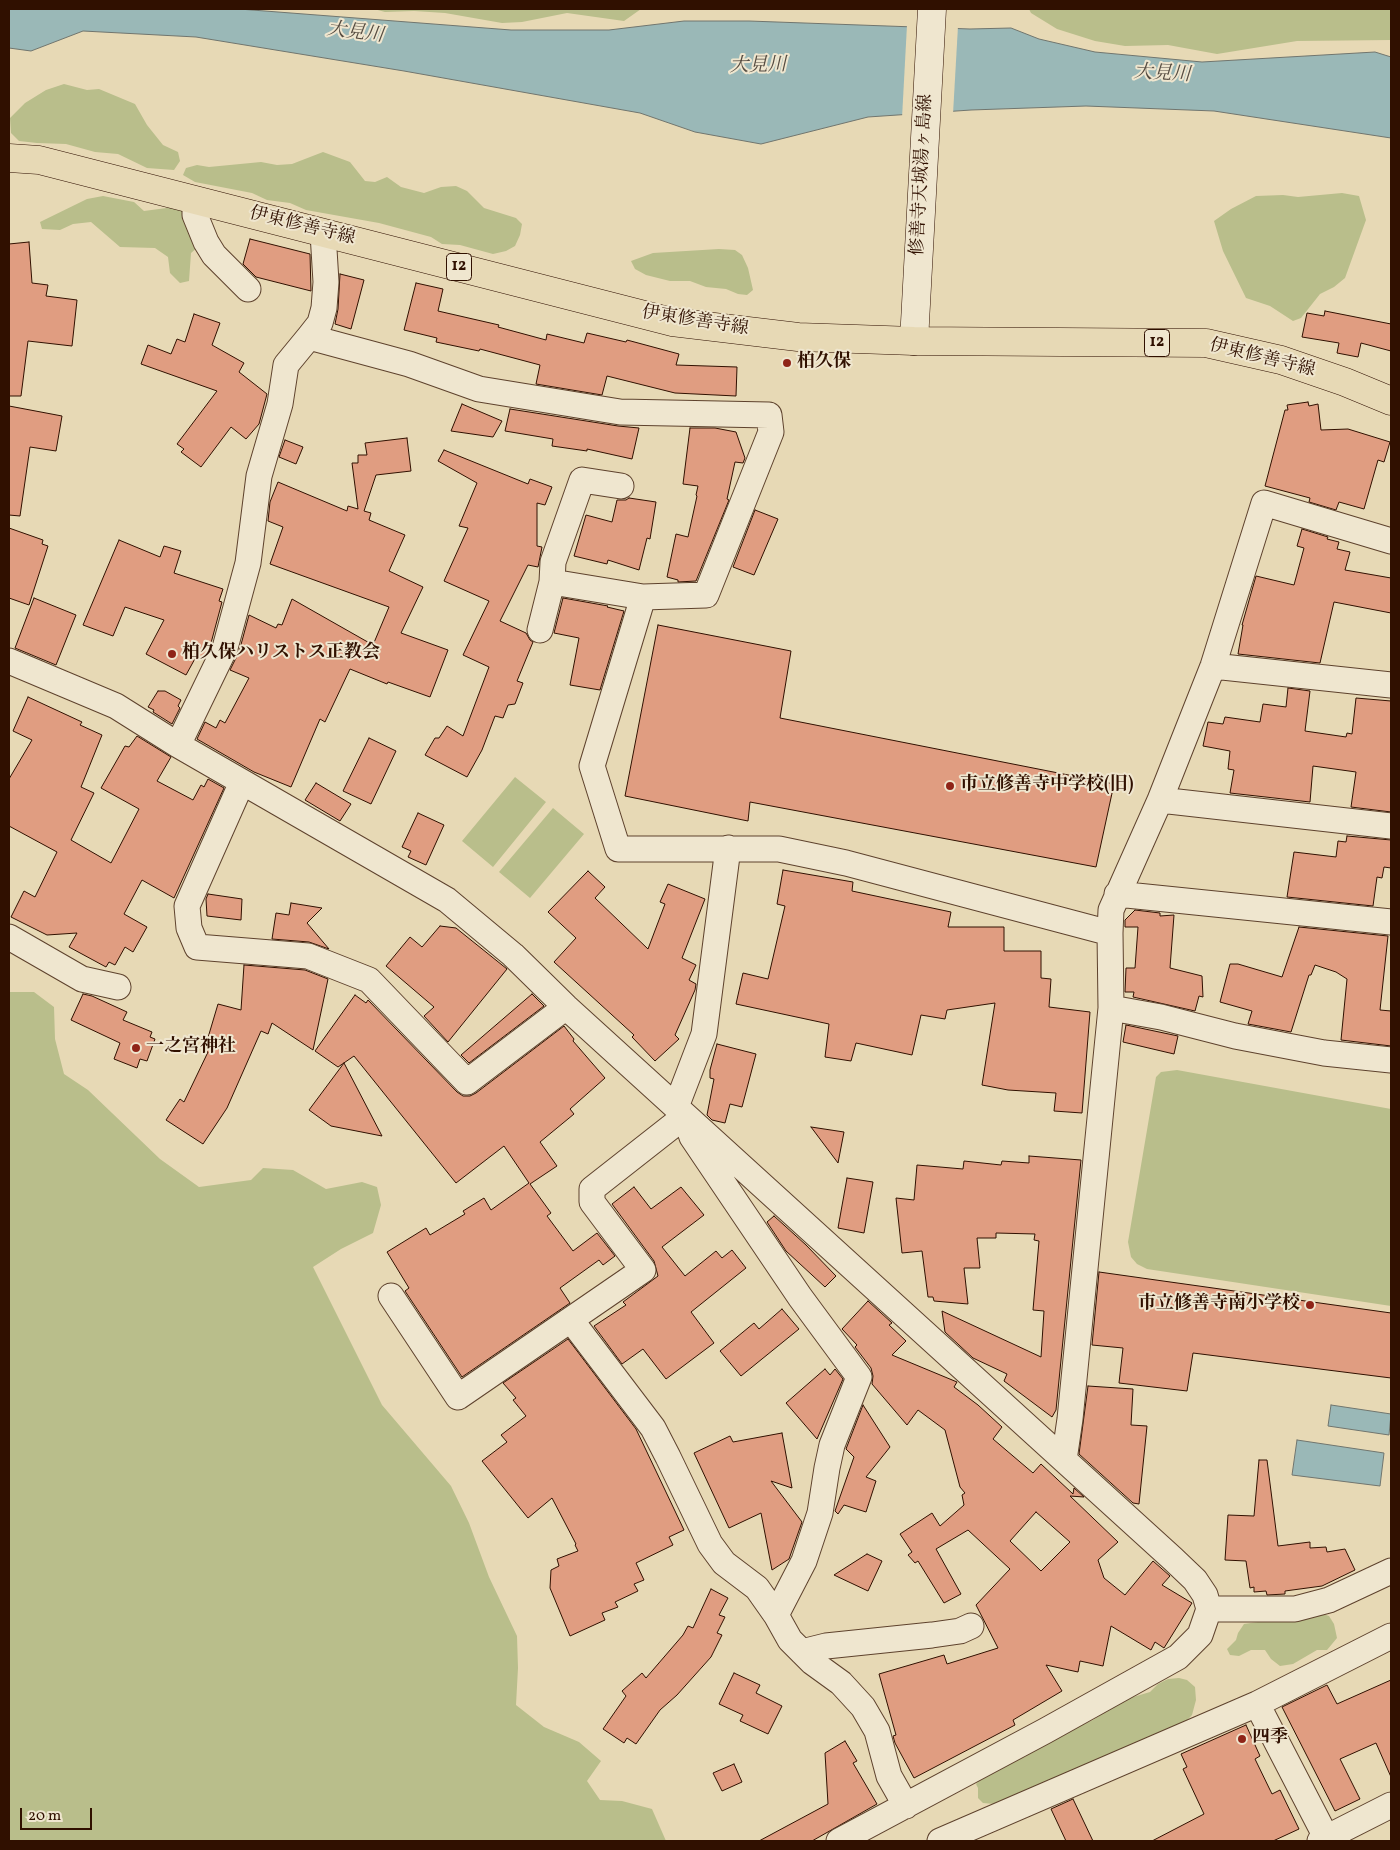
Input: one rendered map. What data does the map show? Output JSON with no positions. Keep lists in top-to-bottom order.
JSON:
{
  "streets": {
    "main road": ["修善寺天城湯ヶ島線", "伊東修善寺線", "12"]
  },
  "crossings": [
    ["修善寺天城湯ヶ島線", "伊東修善寺線"]
  ],
  "water": ["大見川"],
  "places": [
    "柏久保",
    "柏久保ハリストス正教会",
    "市立修善寺中学校(旧)",
    "一之宮神社",
    "市立修善寺南小学校",
    "四季"
  ],
  "scale_bar": "20 m"
}
